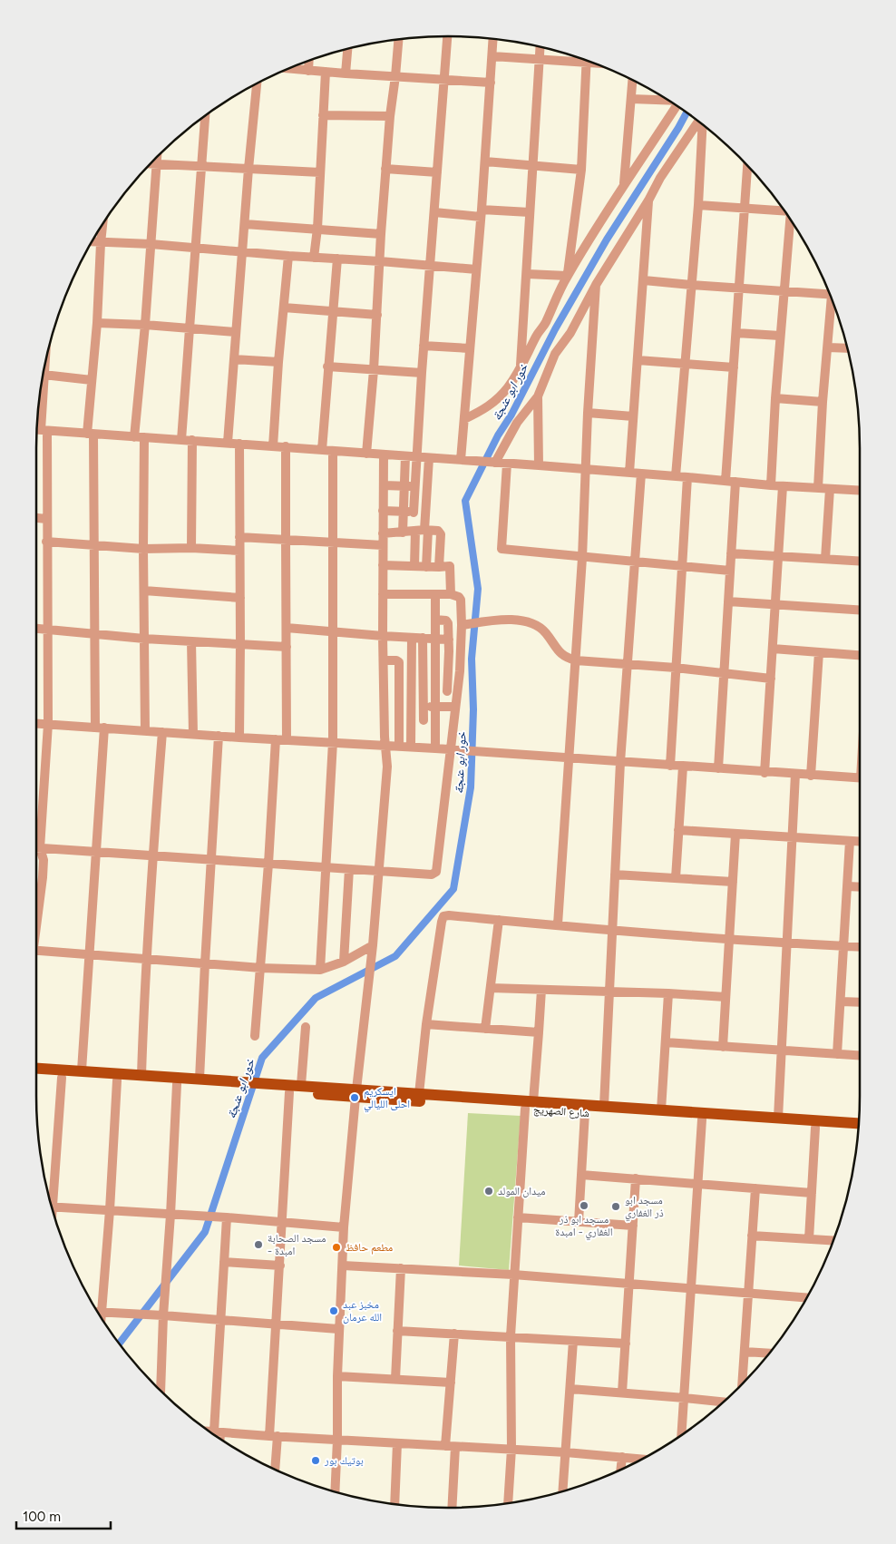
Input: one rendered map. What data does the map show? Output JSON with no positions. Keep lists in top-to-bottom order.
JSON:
{
  "streets": {
    "main road": ["شارع الصهريج"]
  },
  "water": ["خور ابو عنجة"],
  "places": [
    "ايسكريم احلى الليالي",
    "ميدان المولد",
    "مسجد ابو ذر الغفاري - امبدة",
    "مسجد ابو ذر الغفاري",
    "مسجد الصحابة - امبدة",
    "مطعم حافظ",
    "مخبز عبد الله عرمان",
    "بوتيك بور"
  ],
  "scale_bar": "100 m"
}
